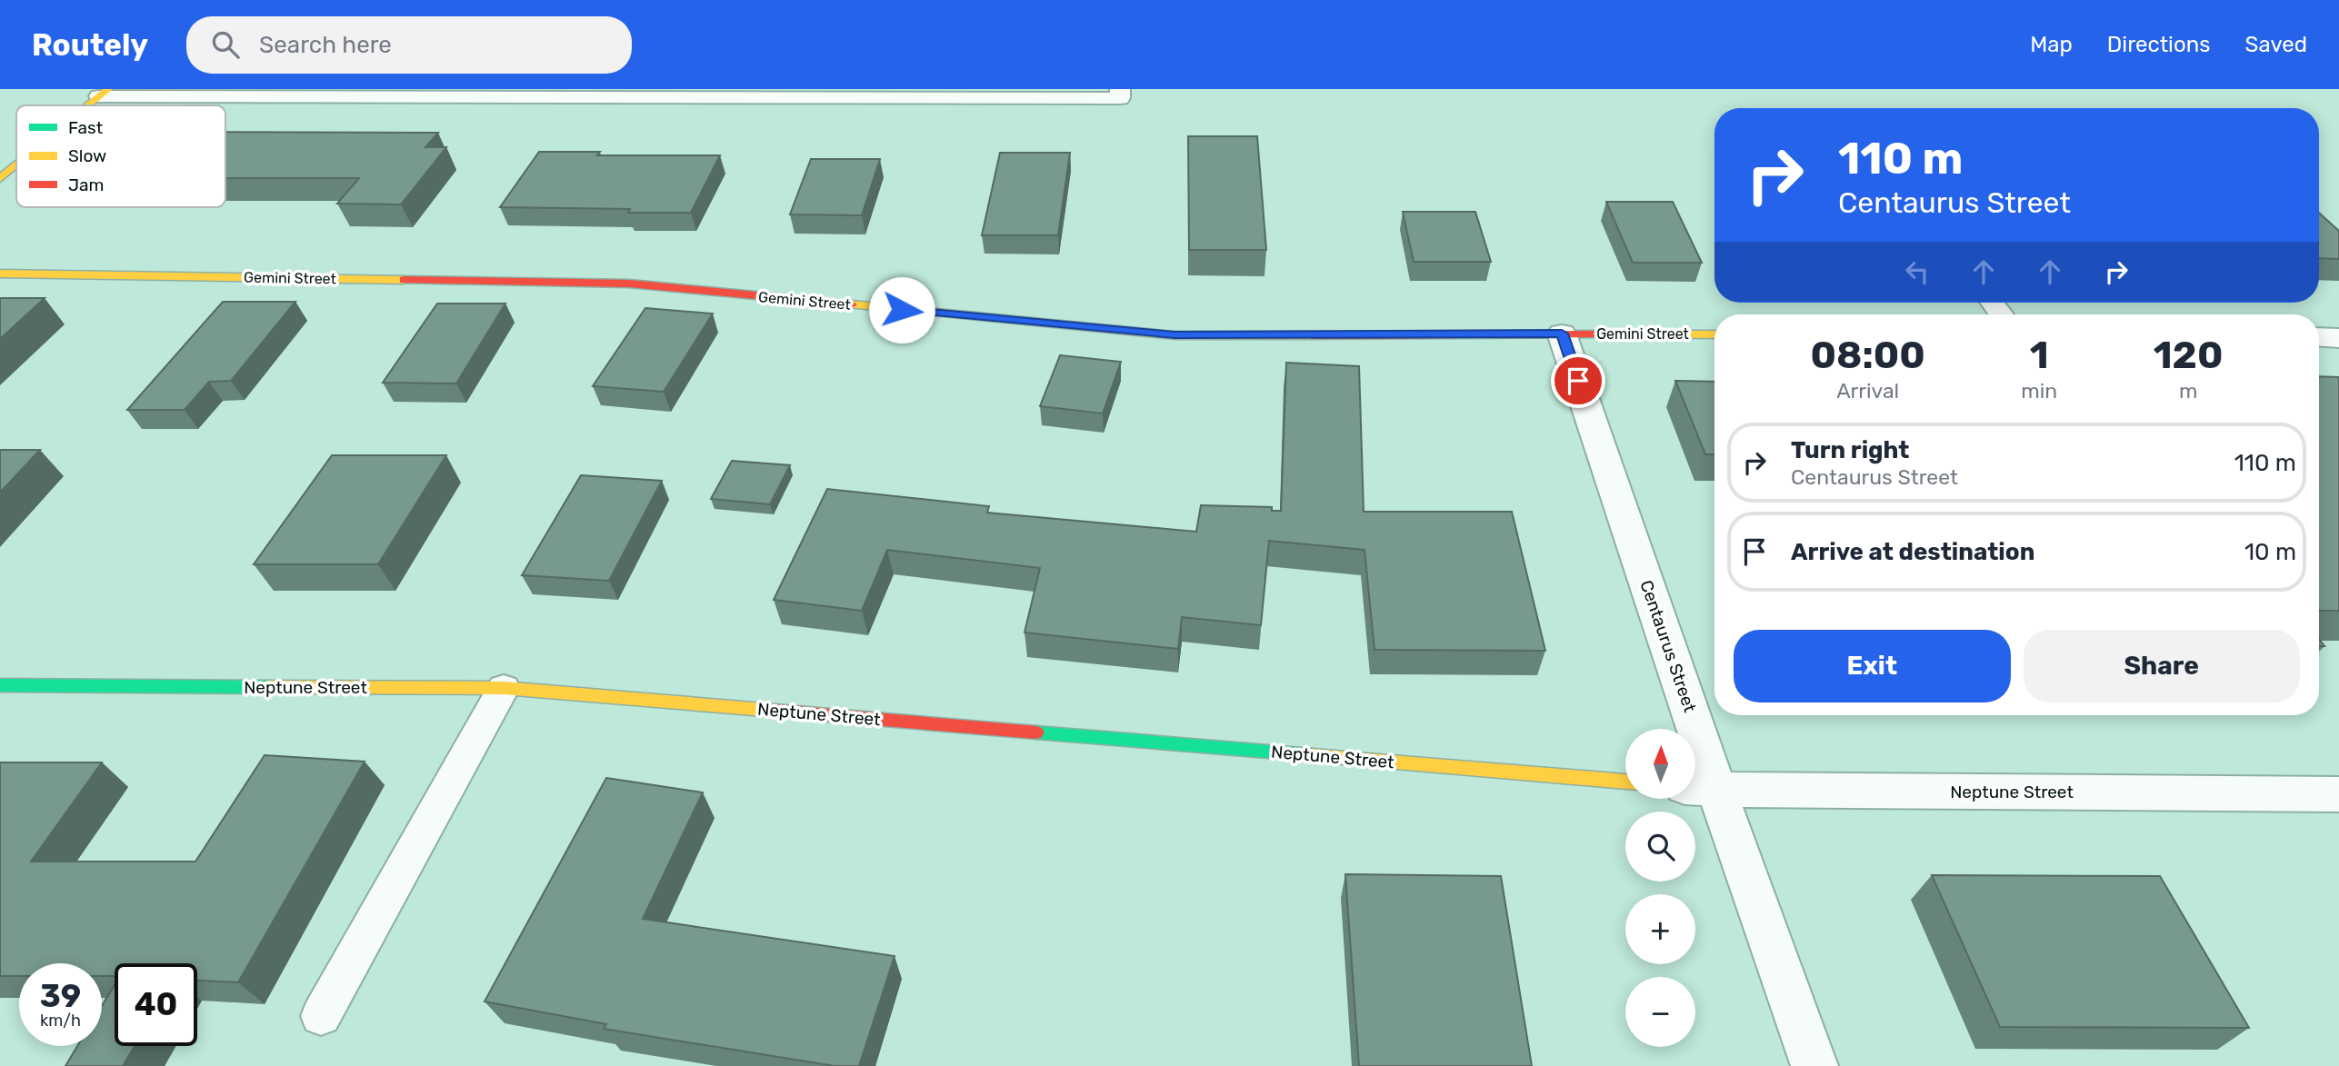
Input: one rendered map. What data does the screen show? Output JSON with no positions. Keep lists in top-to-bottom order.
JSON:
{
  "streets": {
    "street": ["Gemini Street", "Centaurus Street", "Neptune Street"]
  },
  "crossings": [
    ["Gemini Street", "Centaurus Street"],
    ["Centaurus Street", "Neptune Street"]
  ],
  "legend": ["Fast", "Slow", "Jam"],
  "north": "top",
  "page": {
    "header": "Routely",
    "search": "Search here",
    "nav": ["Map", "Directions", "Saved"],
    "turn": ["110 m", "Centaurus Street"],
    "eta": [
      "08:00",
      "Arrival",
      "1",
      "min",
      "120",
      "m"
    ],
    "list": [
      {
        "name": "Turn right",
        "note": "Centaurus Street",
        "value": "110 m"
      },
      {
        "name": "Arrive at destination",
        "value": "10 m"
      }
    ],
    "buttons": ["Exit", "Share"],
    "map_buttons": ["+", "−"],
    "speed": "39 km/h",
    "limit": "40"
  }
}
